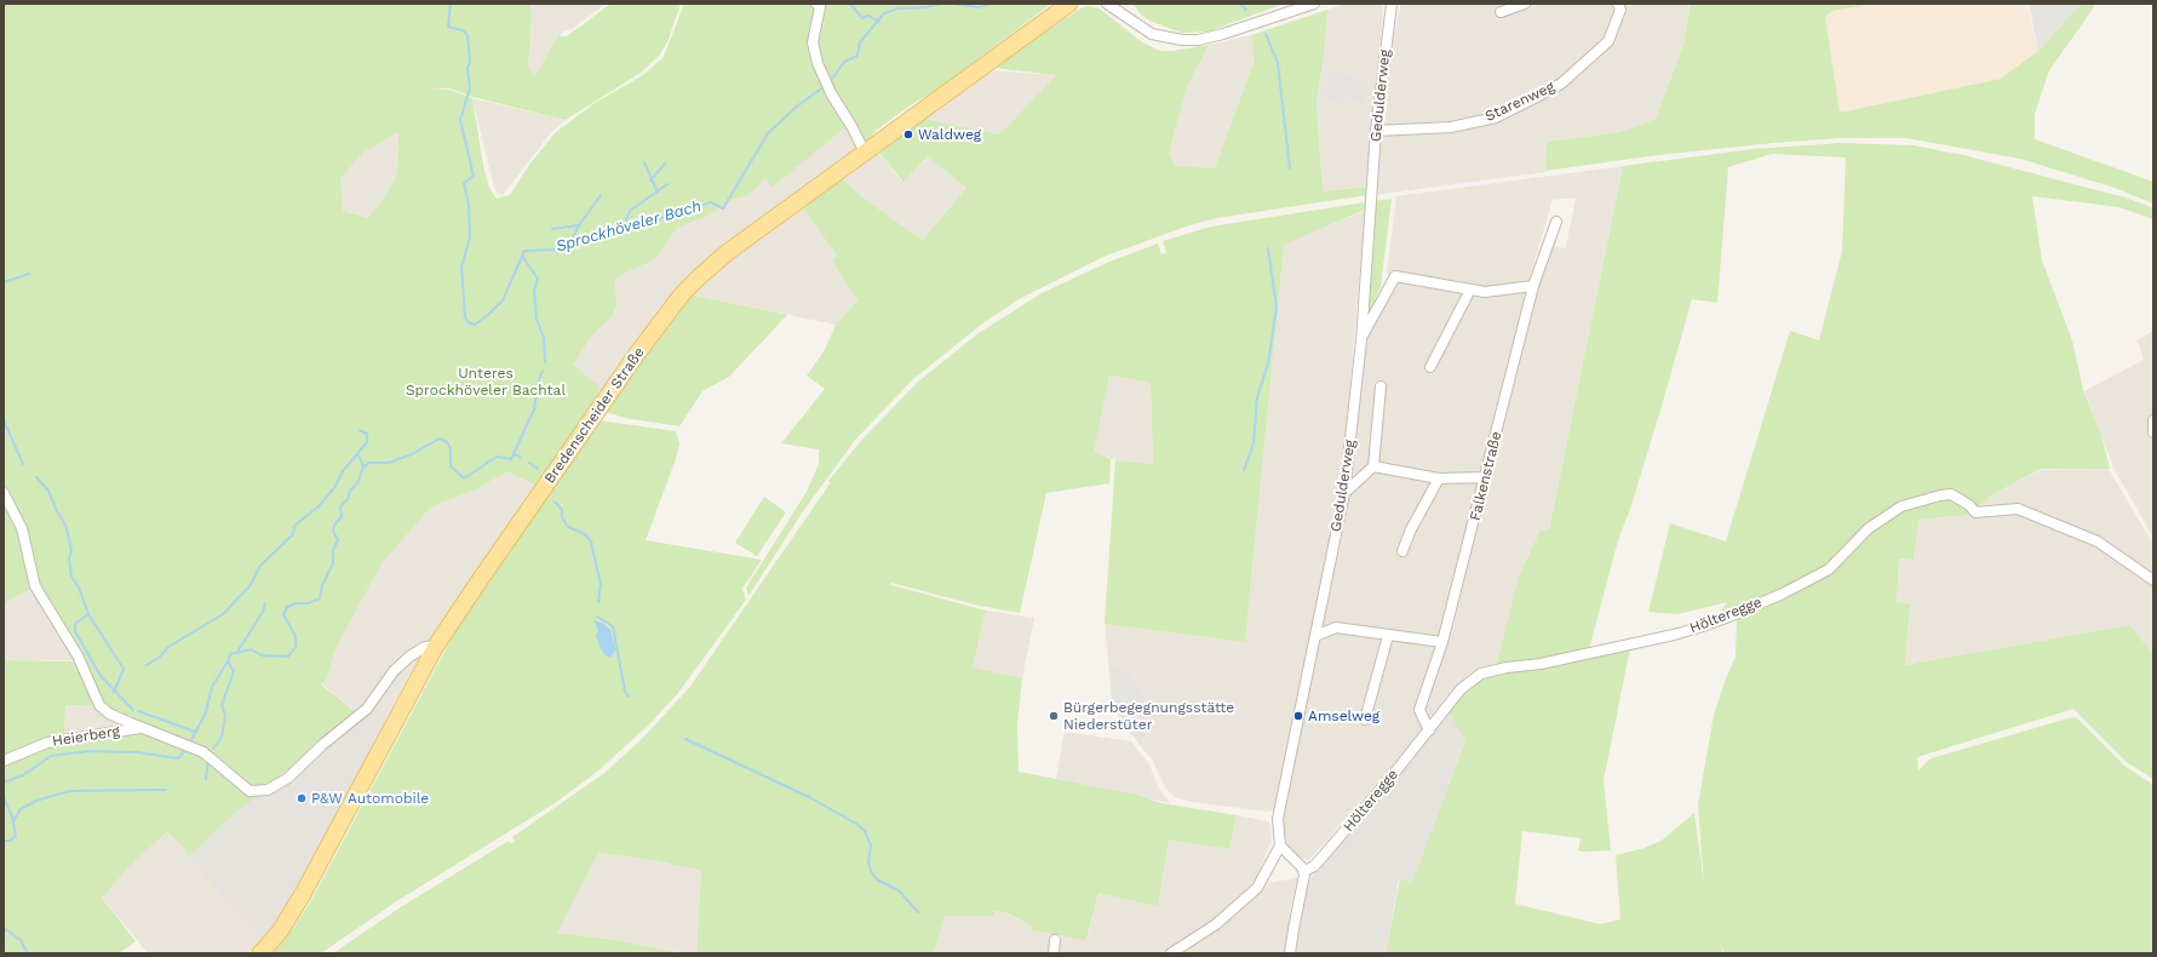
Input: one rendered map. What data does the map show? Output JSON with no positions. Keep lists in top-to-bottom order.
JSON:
{
  "streets": {
    "main road": ["Bredenscheider Straße"],
    "street": [
      "Gedulderweg",
      "Starenweg",
      "Falkenstraße",
      "Hölteregge",
      "Heierberg"
    ]
  },
  "crossings": [
    ["Gedulderweg", "Starenweg"],
    ["Falkenstraße", "Hölteregge"]
  ],
  "water": ["Sprockhöveler Bach"],
  "parks": ["Unteres Sprockhöveler Bachtal"],
  "places": [
    "Waldweg",
    "Bürgerbegegnungsstätte Niederstüter",
    "Amselweg",
    "P&W Automobile"
  ]
}
